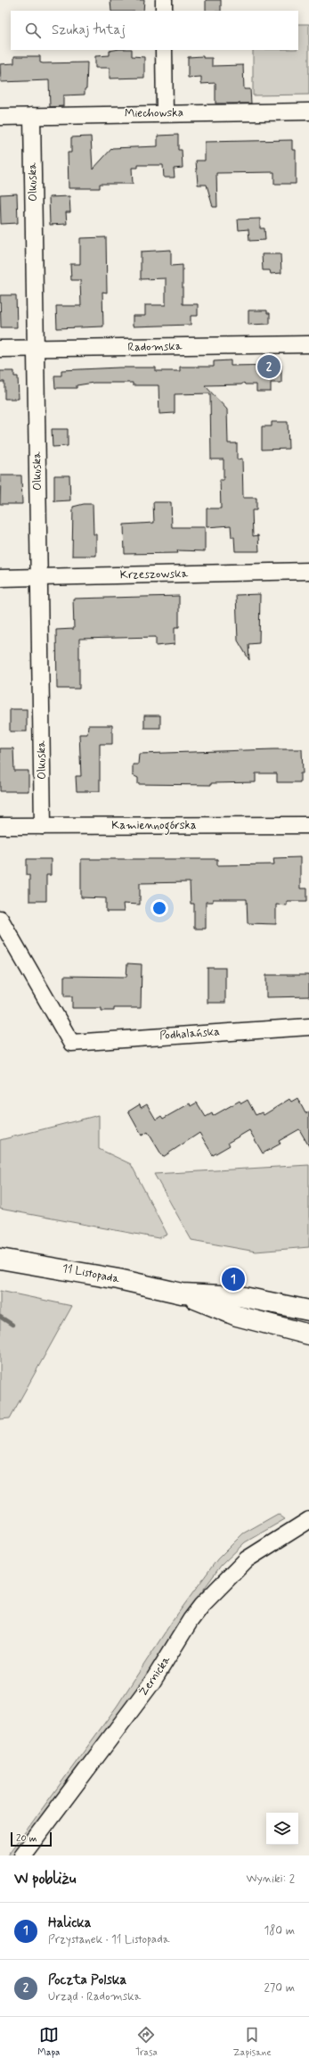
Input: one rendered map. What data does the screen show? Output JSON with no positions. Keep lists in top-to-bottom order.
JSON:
{
  "streets": {
    "main road": ["11 Listopada"],
    "street": [
      "Miechowska",
      "Olkuska",
      "Radomska",
      "Krzeszowska",
      "Kamiennogórska",
      "Podhalańska",
      "Żernicka"
    ]
  },
  "crossings": [
    ["Miechowska", "Olkuska"],
    ["Olkuska", "Radomska"],
    ["Olkuska", "Krzeszowska"],
    ["Olkuska", "Kamiennogórska"]
  ],
  "scale_bar": "20 m",
  "page": {
    "search": "Szukaj tutaj",
    "pins": ["2", "1"],
    "scale": "20 m",
    "heading": ["W pobliżu", "Wyniki: 2"],
    "list": [
      {
        "mark": "1",
        "name": "Halicka",
        "note": "Przystanek · 11 Listopada",
        "value": "180 m"
      },
      {
        "mark": "2",
        "name": "Poczta Polska",
        "note": "Urząd · Radomska",
        "value": "270 m"
      }
    ],
    "nav": ["Mapa", "Trasa", "Zapisane"]
  }
}
